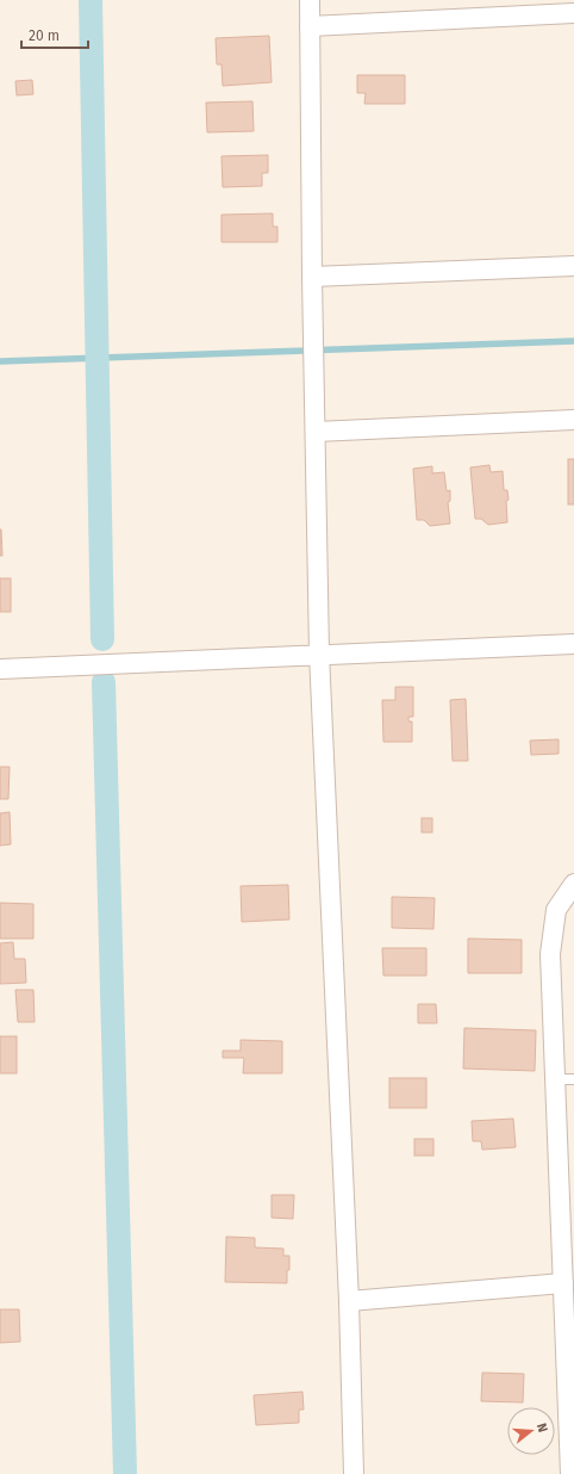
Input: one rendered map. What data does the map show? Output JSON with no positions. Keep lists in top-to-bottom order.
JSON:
{
  "scale_bar": "20 m",
  "north": "right"
}
